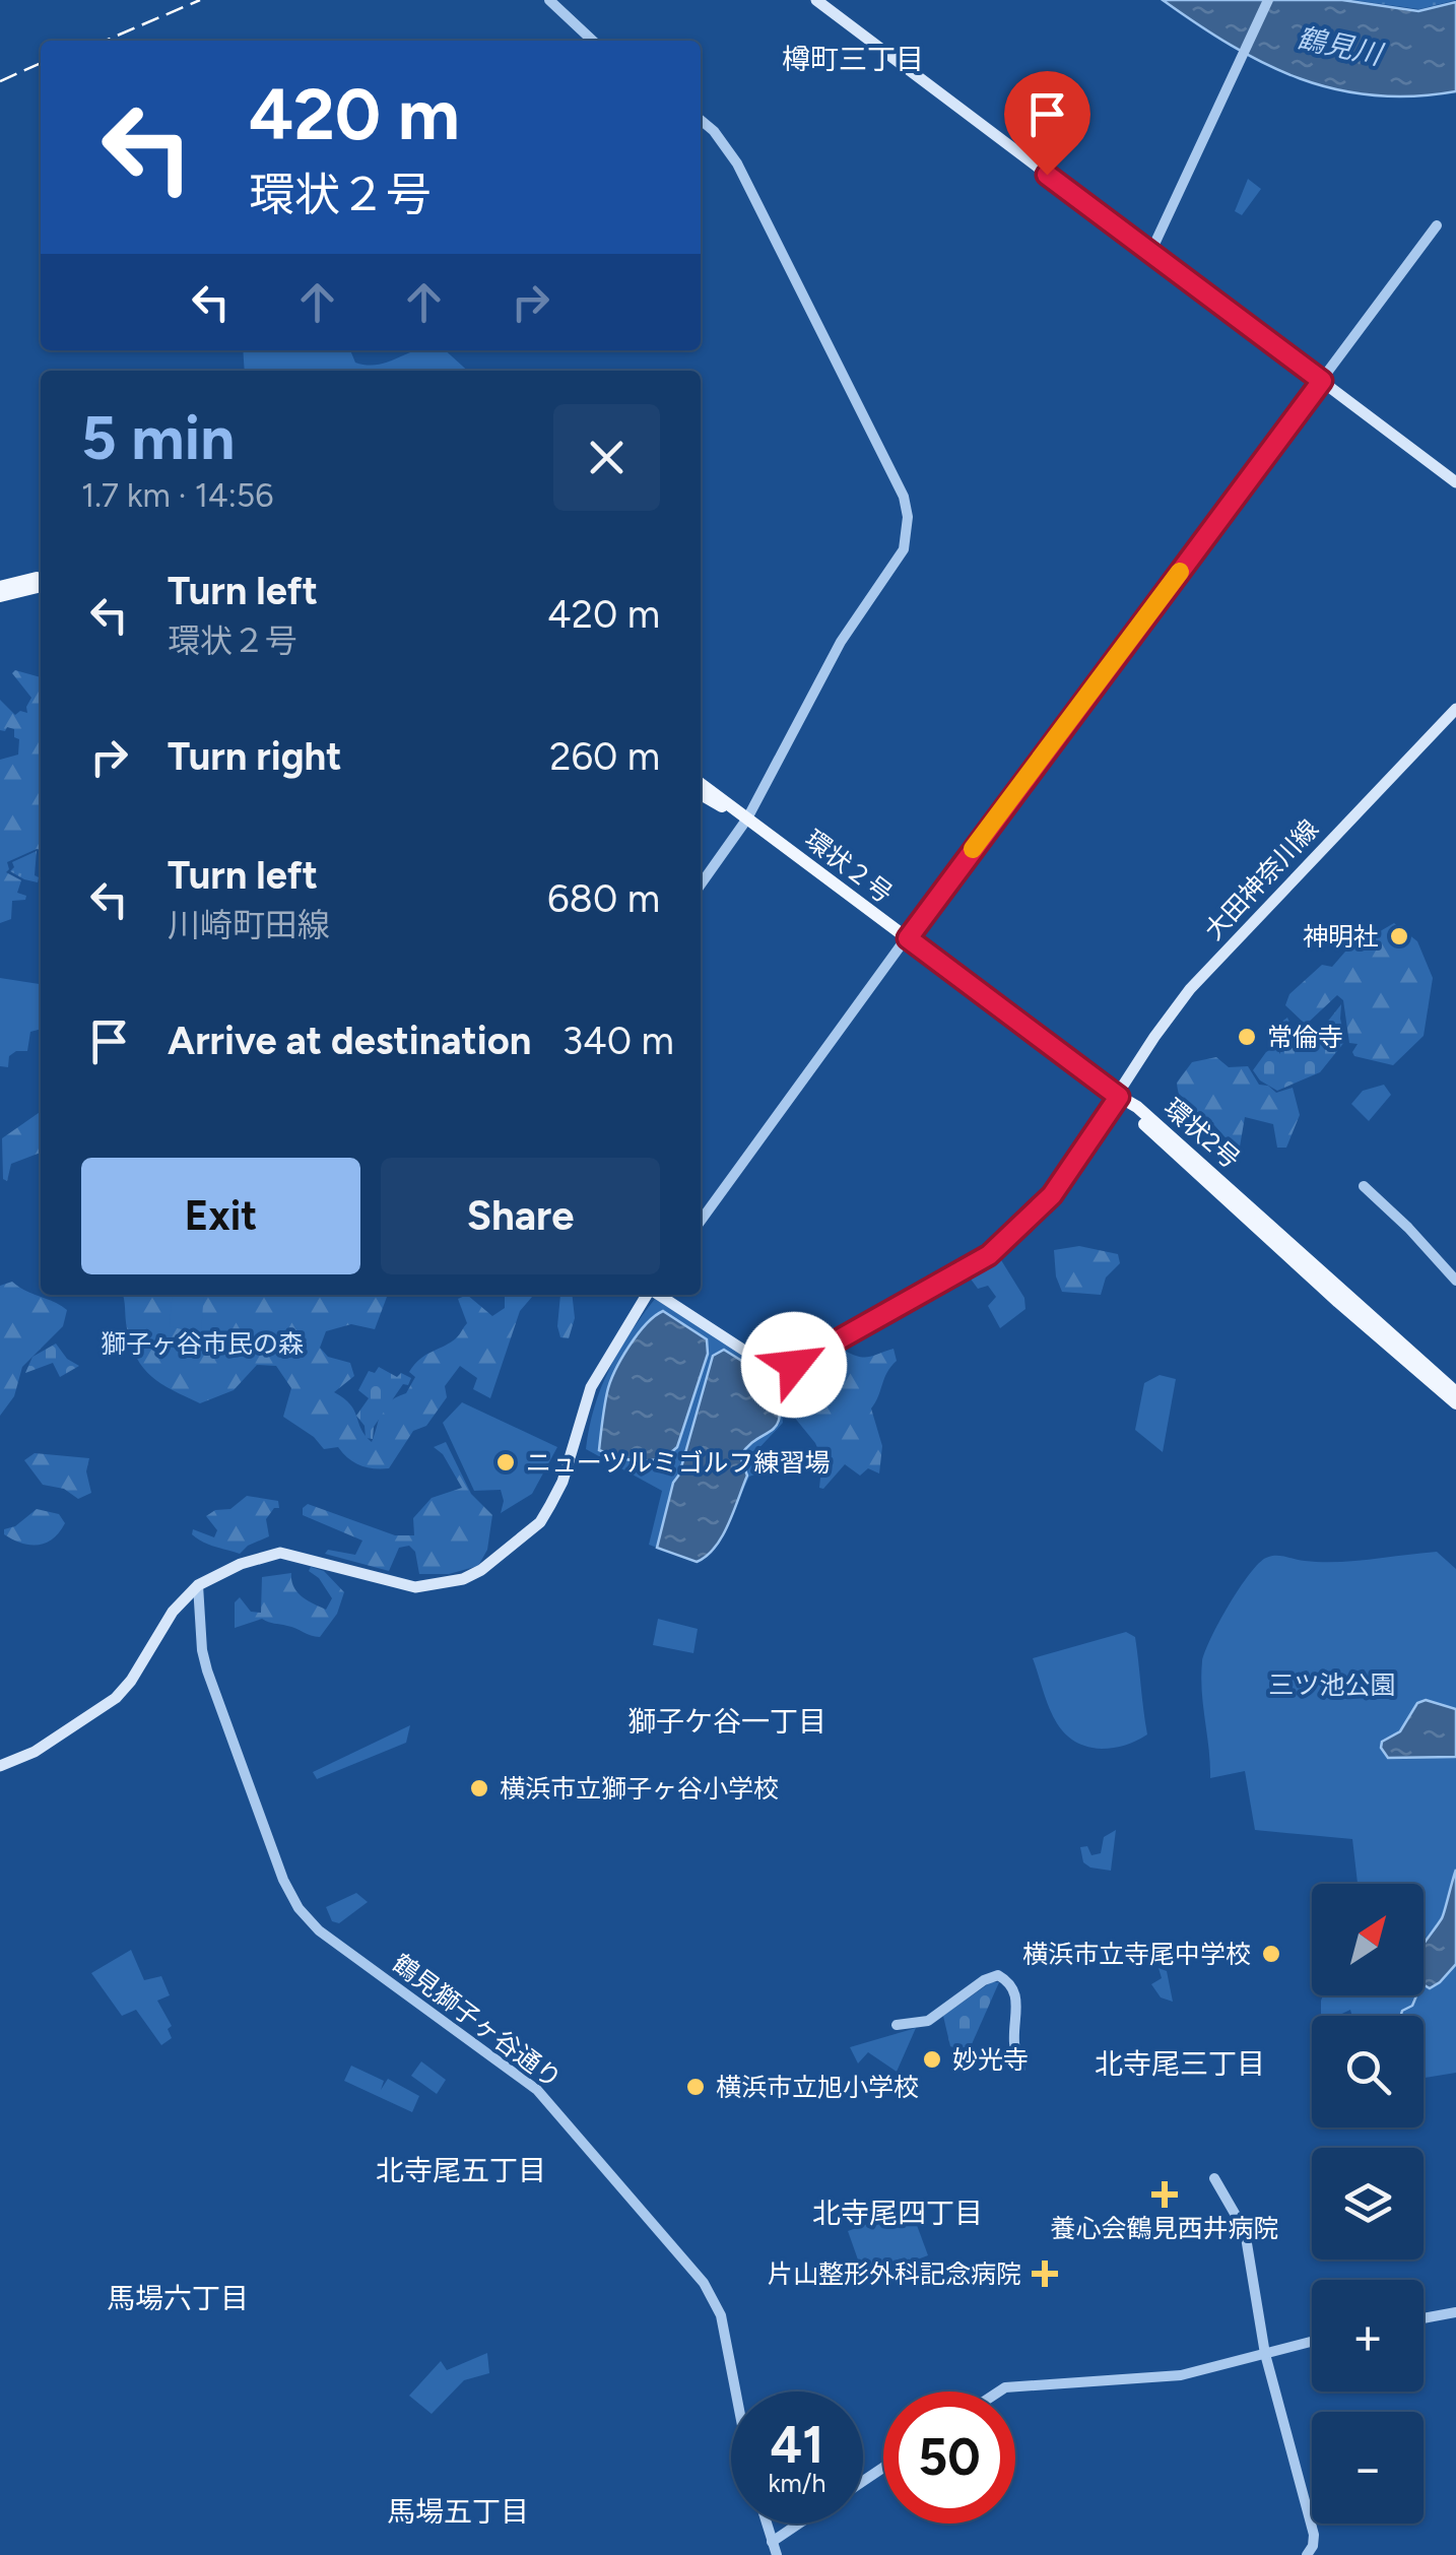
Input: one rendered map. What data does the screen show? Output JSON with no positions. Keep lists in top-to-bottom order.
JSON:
{
  "streets": {
    "main road": ["環状２号", "大田神奈川線", "環状2号"],
    "street": ["鶴見獅子ヶ谷通り"]
  },
  "crossings": [
    ["環状２号", "大田神奈川線"],
    ["環状２号", "環状2号"],
    ["大田神奈川線", "環状2号"]
  ],
  "districts": [
    "樽町三丁目",
    "獅子ケ谷一丁目",
    "北寺尾三丁目",
    "北寺尾五丁目",
    "北寺尾四丁目",
    "馬場六丁目",
    "馬場五丁目"
  ],
  "water": ["鶴見川"],
  "parks": ["獅子ヶ谷市民の森", "三ツ池公園"],
  "places": {
    "other": [
      "神明社",
      "常倫寺",
      "ニューツルミゴルフ練習場",
      "横浜市立獅子ヶ谷小学校",
      "横浜市立寺尾中学校",
      "妙光寺",
      "横浜市立旭小学校"
    ],
    "health": ["養心会鶴見西井病院", "片山整形外科記念病院"]
  },
  "north": "top right",
  "page": {
    "turn": ["420 m", "環状２号"],
    "heading": ["5 min", "1.7 km · 14:56"],
    "list": [
      {
        "name": "Turn left",
        "note": "環状２号",
        "value": "420 m"
      },
      {
        "name": "Turn right",
        "value": "260 m"
      },
      {
        "name": "Turn left",
        "note": "川崎町田線",
        "value": "680 m"
      },
      {
        "name": "Arrive at destination",
        "value": "340 m"
      }
    ],
    "buttons": ["Exit", "Share"],
    "map_buttons": ["+", "−"],
    "speed": "41 km/h",
    "limit": "50"
  }
}
